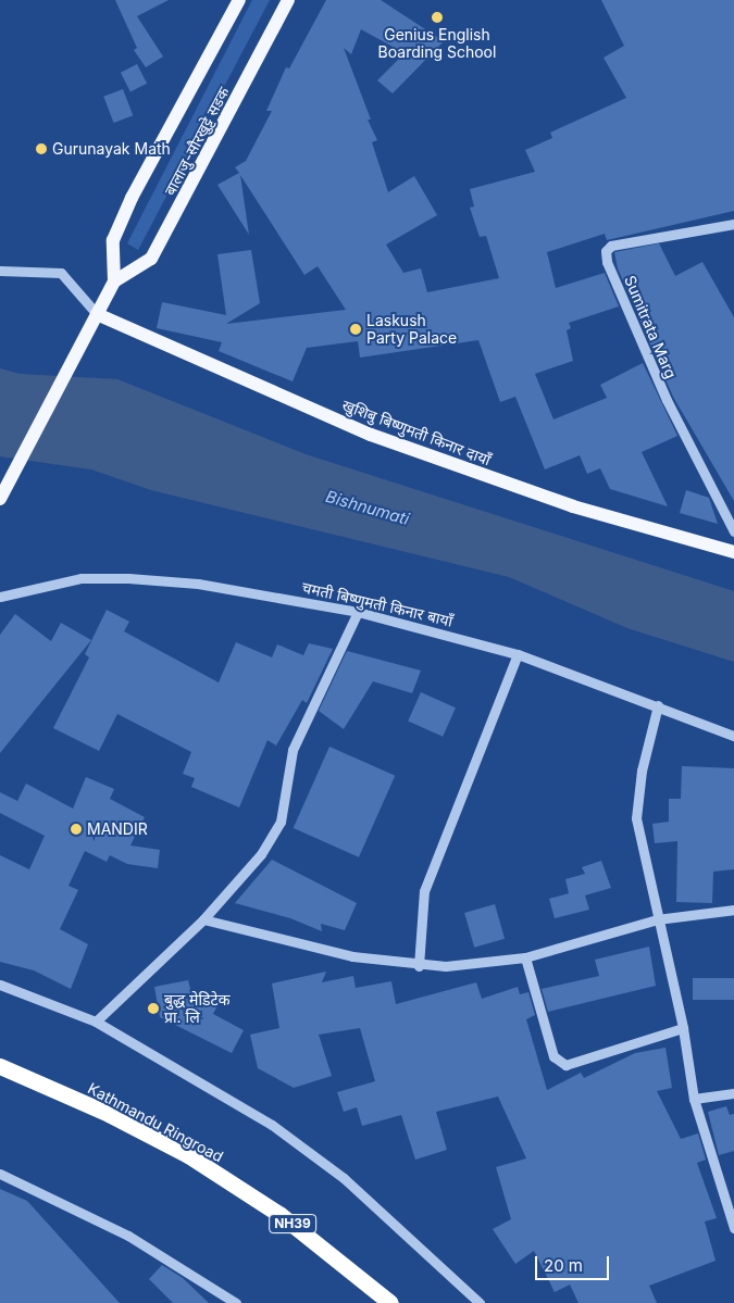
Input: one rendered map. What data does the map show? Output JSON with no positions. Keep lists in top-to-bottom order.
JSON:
{
  "streets": {
    "highway": ["Kathmandu Ringroad", "NH39"],
    "main road": ["बालाजु-सौरखुट्टे सडक", "खुशिबु बिष्णुमती किनार दायाँ"],
    "street": ["Sumitrata Marg", "चमती बिष्णुमती किनार बायाँ"]
  },
  "crossings": [
    ["बालाजु-सौरखुट्टे सडक", "खुशिबु बिष्णुमती किनार दायाँ"]
  ],
  "water": ["Bishnumati"],
  "places": [
    "Genius English Boarding School",
    "Gurunayak Math",
    "Laskush Party Palace",
    "MANDIR",
    "बुद्ध मेडिटेक प्रा. लि"
  ],
  "scale_bar": "20 m"
}
